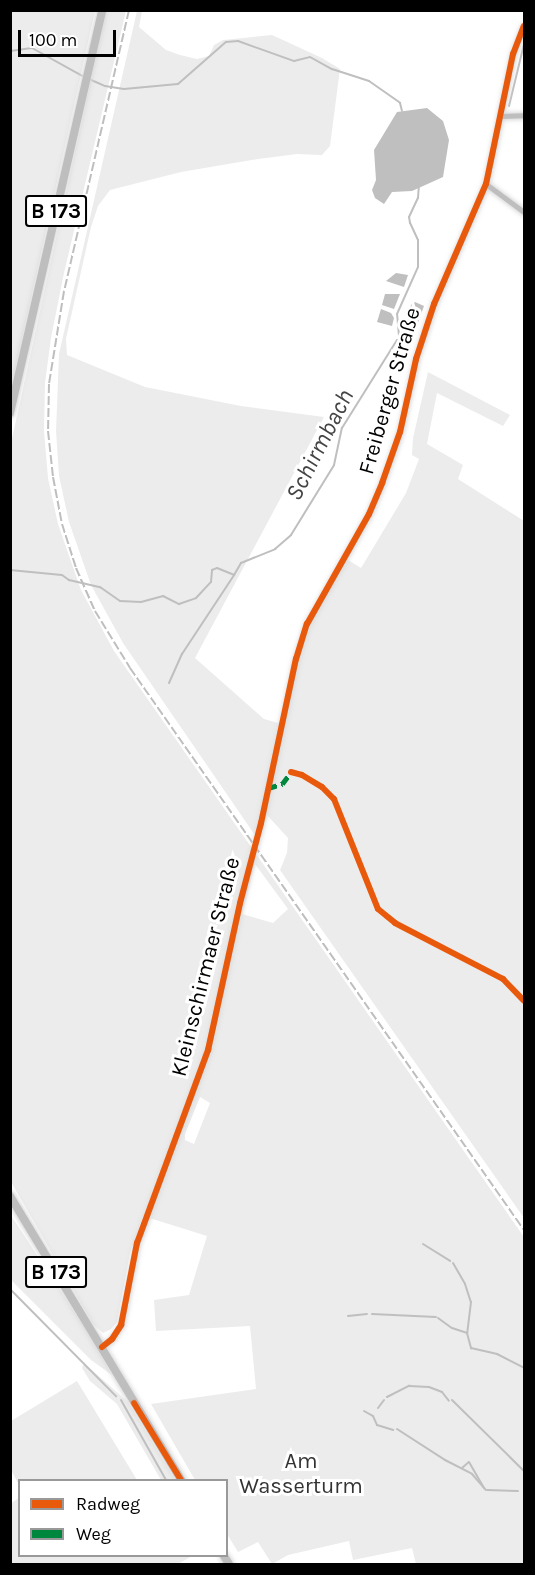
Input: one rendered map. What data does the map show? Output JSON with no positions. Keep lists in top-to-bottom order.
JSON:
{
  "streets": {
    "main road": ["B 173"],
    "street": ["Freiberger Straße", "Kleinschirmaer Straße"]
  },
  "crossings": [
    ["B 173", "Kleinschirmaer Straße"],
    ["Freiberger Straße", "Kleinschirmaer Straße"]
  ],
  "water": ["Schirmbach"],
  "parks": ["Am Wasserturm"],
  "legend": ["Radweg", "Weg"],
  "scale_bar": "100 m"
}
